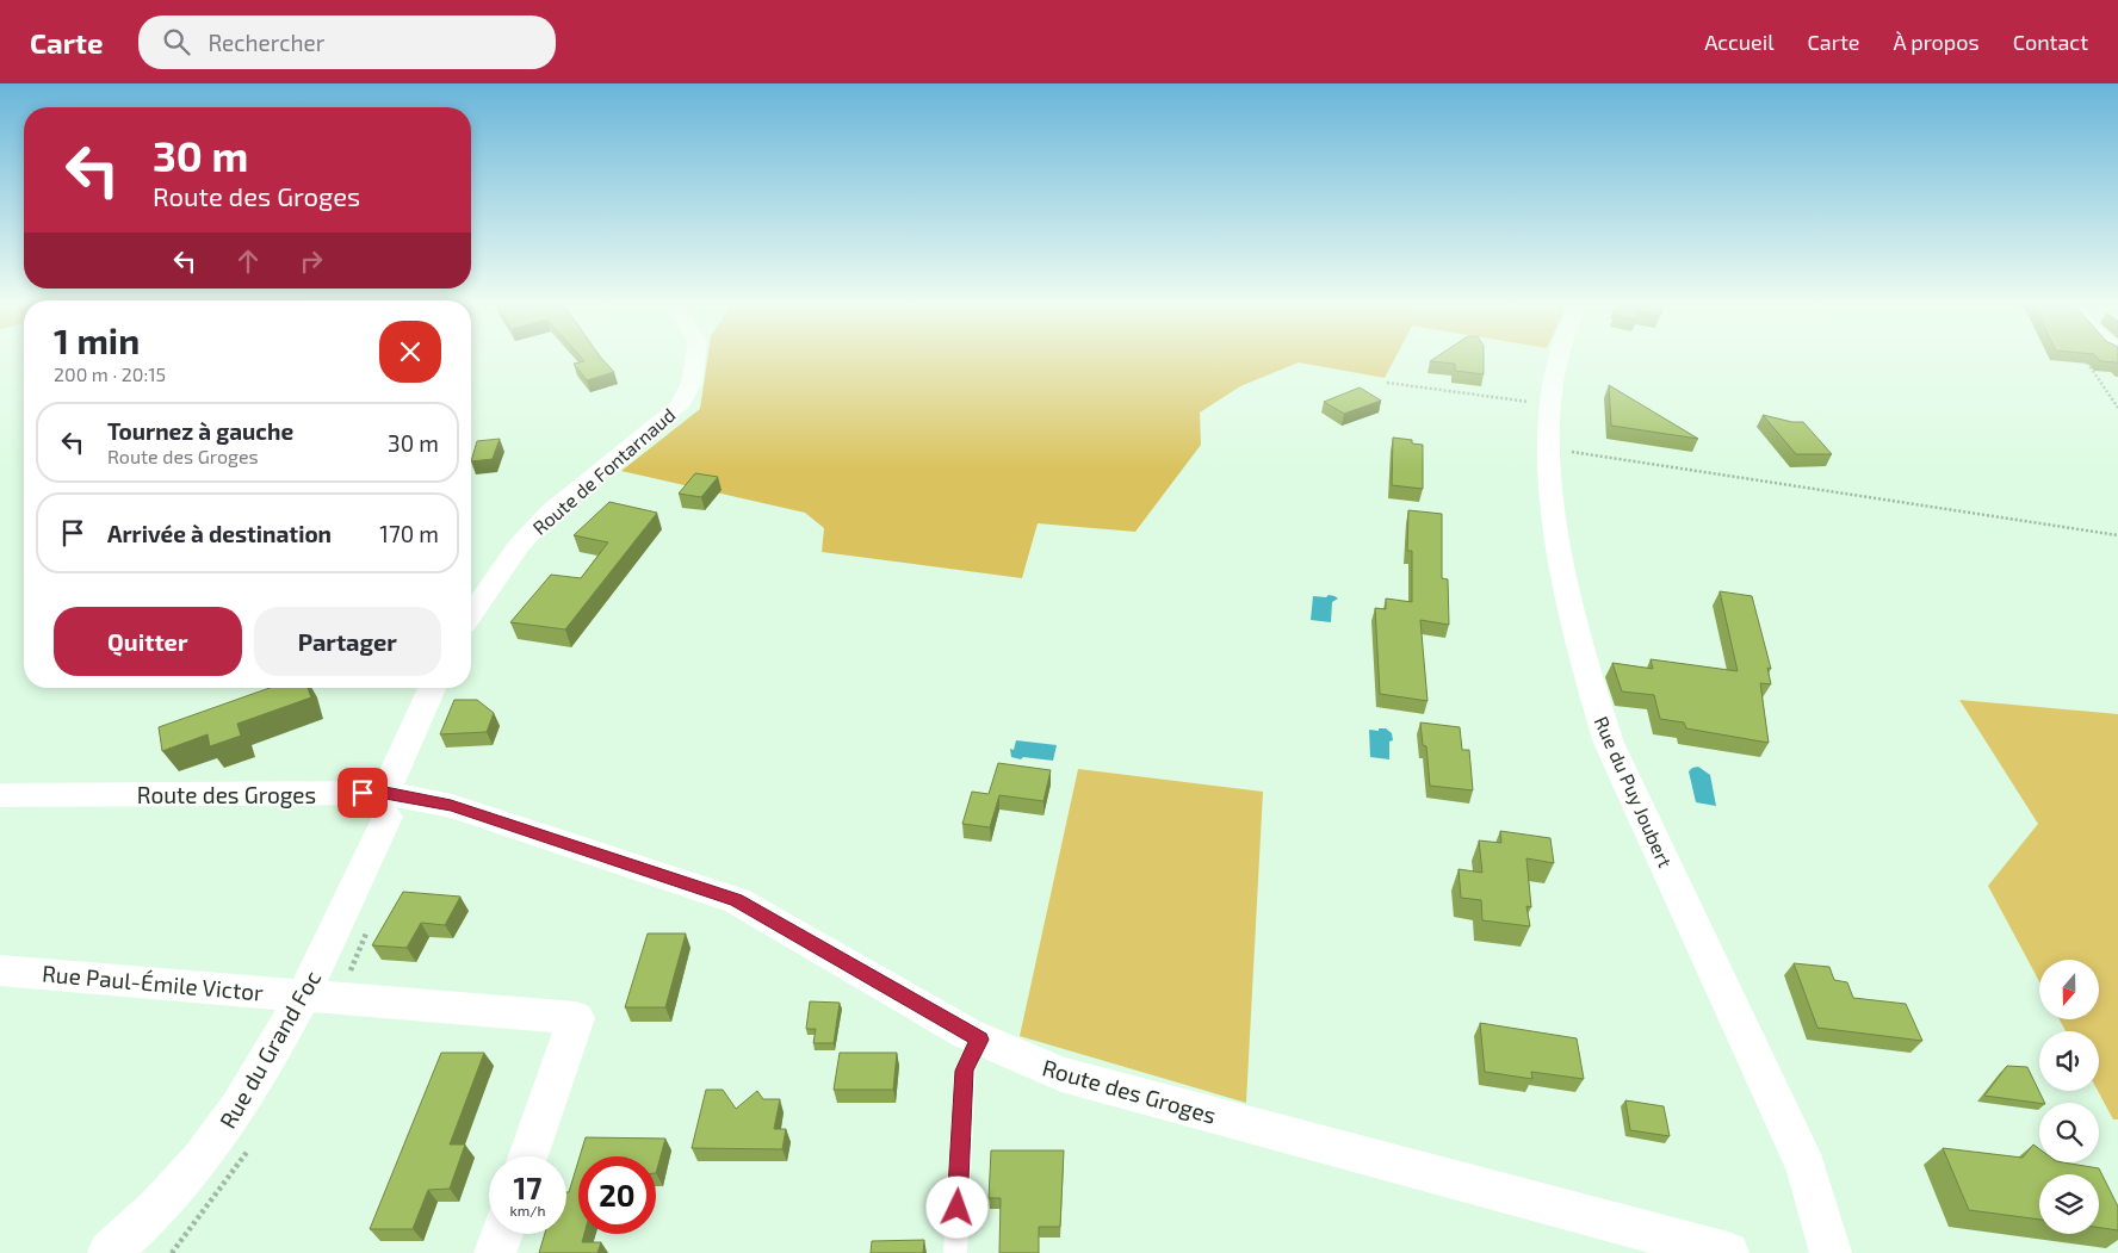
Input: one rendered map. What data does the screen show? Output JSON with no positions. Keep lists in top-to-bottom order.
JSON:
{
  "streets": {
    "street": [
      "Route de Fontarnaud",
      "Rue du Puy Joubert",
      "Route des Groges",
      "Rue Paul-Émile Victor",
      "Rue du Grand Foc"
    ]
  },
  "crossings": [
    ["Route des Groges", "Rue du Grand Foc"],
    ["Rue Paul-Émile Victor", "Rue du Grand Foc"]
  ],
  "north": "bottom",
  "page": {
    "header": "Carte",
    "search": "Rechercher",
    "nav": [
      "Accueil",
      "Carte",
      "À propos",
      "Contact"
    ],
    "turn": ["30 m", "Route des Groges"],
    "heading": ["1 min", "200 m · 20:15"],
    "list": [
      {
        "name": "Tournez à gauche",
        "note": "Route des Groges",
        "value": "30 m"
      },
      {
        "name": "Arrivée à destination",
        "value": "170 m"
      }
    ],
    "buttons": ["Quitter", "Partager"],
    "speed": "17 km/h",
    "limit": "20"
  }
}
